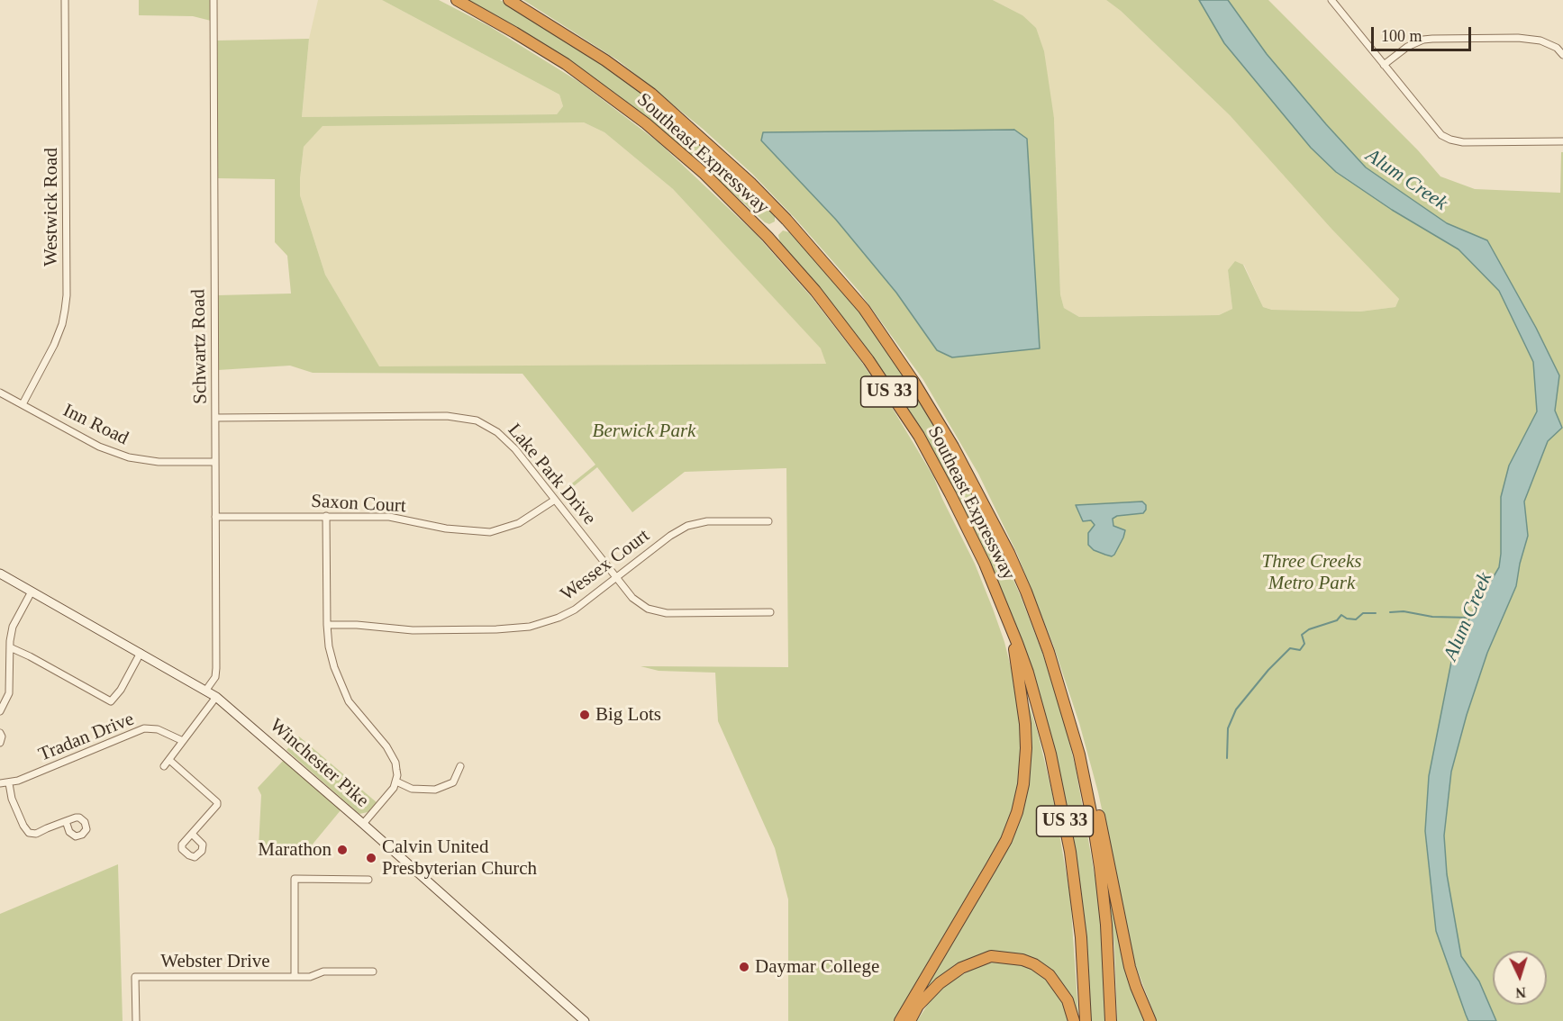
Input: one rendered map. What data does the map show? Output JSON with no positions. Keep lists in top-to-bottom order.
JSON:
{
  "streets": {
    "highway": ["Southeast Expressway", "US 33"],
    "main road": ["Winchester Pike"],
    "street": [
      "Westwick Road",
      "Schwartz Road",
      "Inn Road",
      "Lake Park Drive",
      "Saxon Court",
      "Wessex Court",
      "Tradan Drive",
      "Webster Drive"
    ]
  },
  "crossings": [
    ["Westwick Road", "Inn Road"],
    ["Schwartz Road", "Inn Road"],
    ["Schwartz Road", "Lake Park Drive"],
    ["Schwartz Road", "Saxon Court"],
    ["Schwartz Road", "Winchester Pike"],
    ["Lake Park Drive", "Saxon Court"],
    ["Lake Park Drive", "Wessex Court"]
  ],
  "water": ["Alum Creek"],
  "parks": ["Berwick Park", "Three Creeks Metro Park"],
  "places": [
    "Big Lots",
    "Marathon",
    "Calvin United Presbyterian Church",
    "Daymar College"
  ],
  "scale_bar": "100 m",
  "north": "bottom"
}
